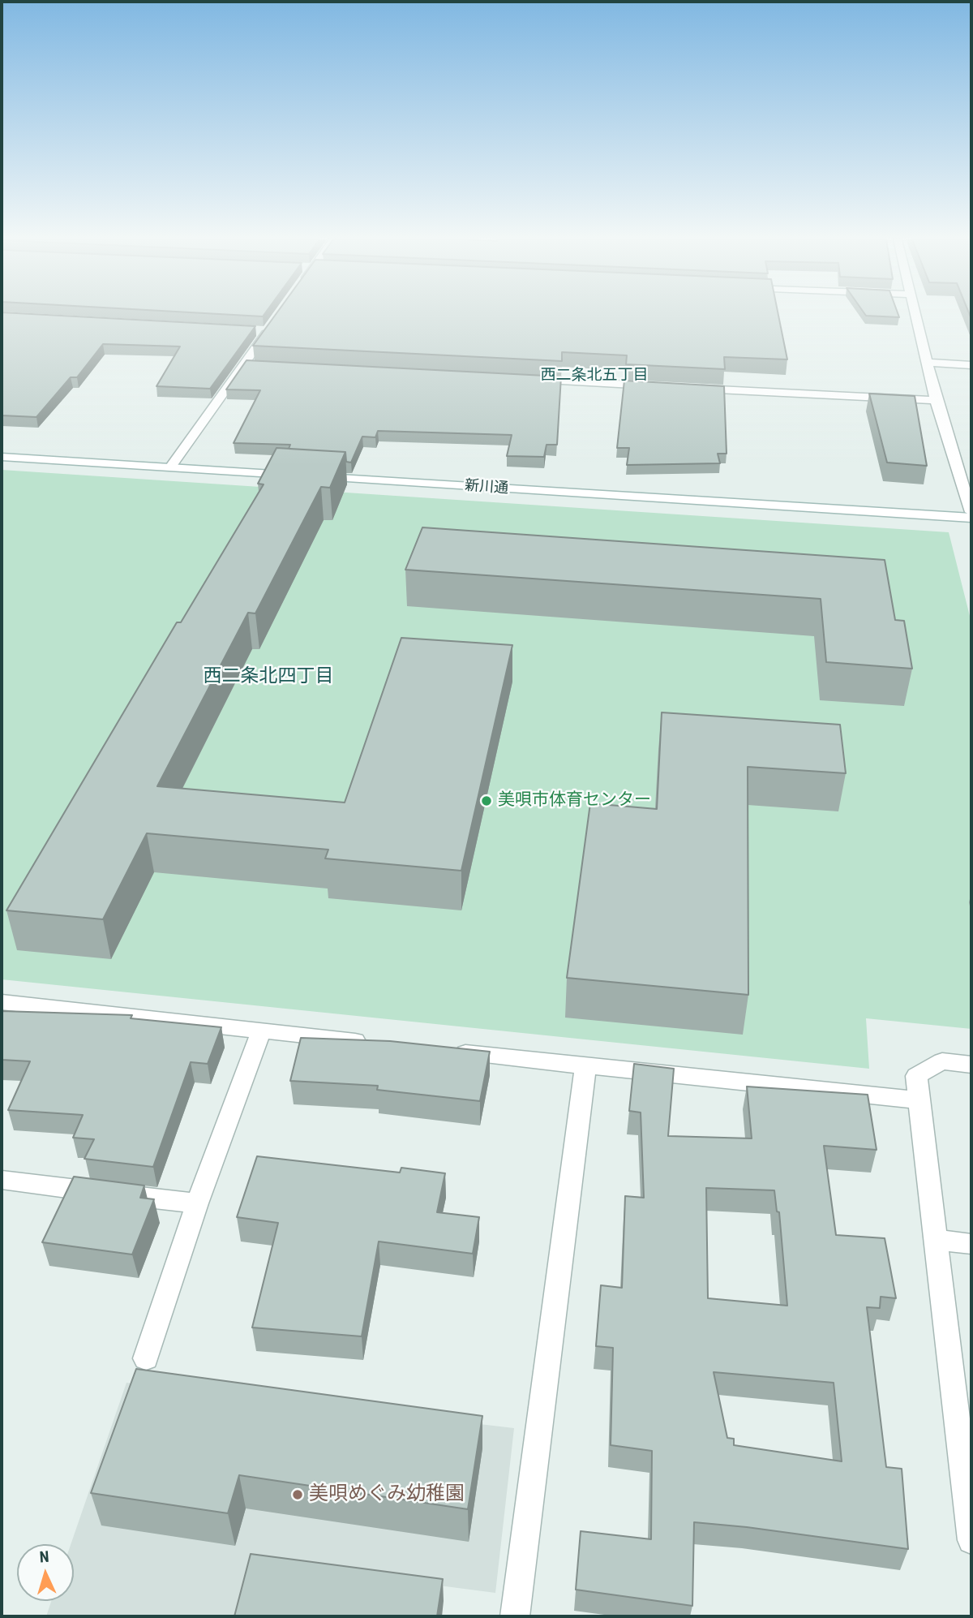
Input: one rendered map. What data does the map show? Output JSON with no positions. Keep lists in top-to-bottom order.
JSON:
{
  "streets": {
    "street": ["新川通"]
  },
  "districts": ["西二条北五丁目", "西二条北四丁目"],
  "places": ["美唄市体育センター", "美唄めぐみ幼稚園"],
  "north": "top"
}
